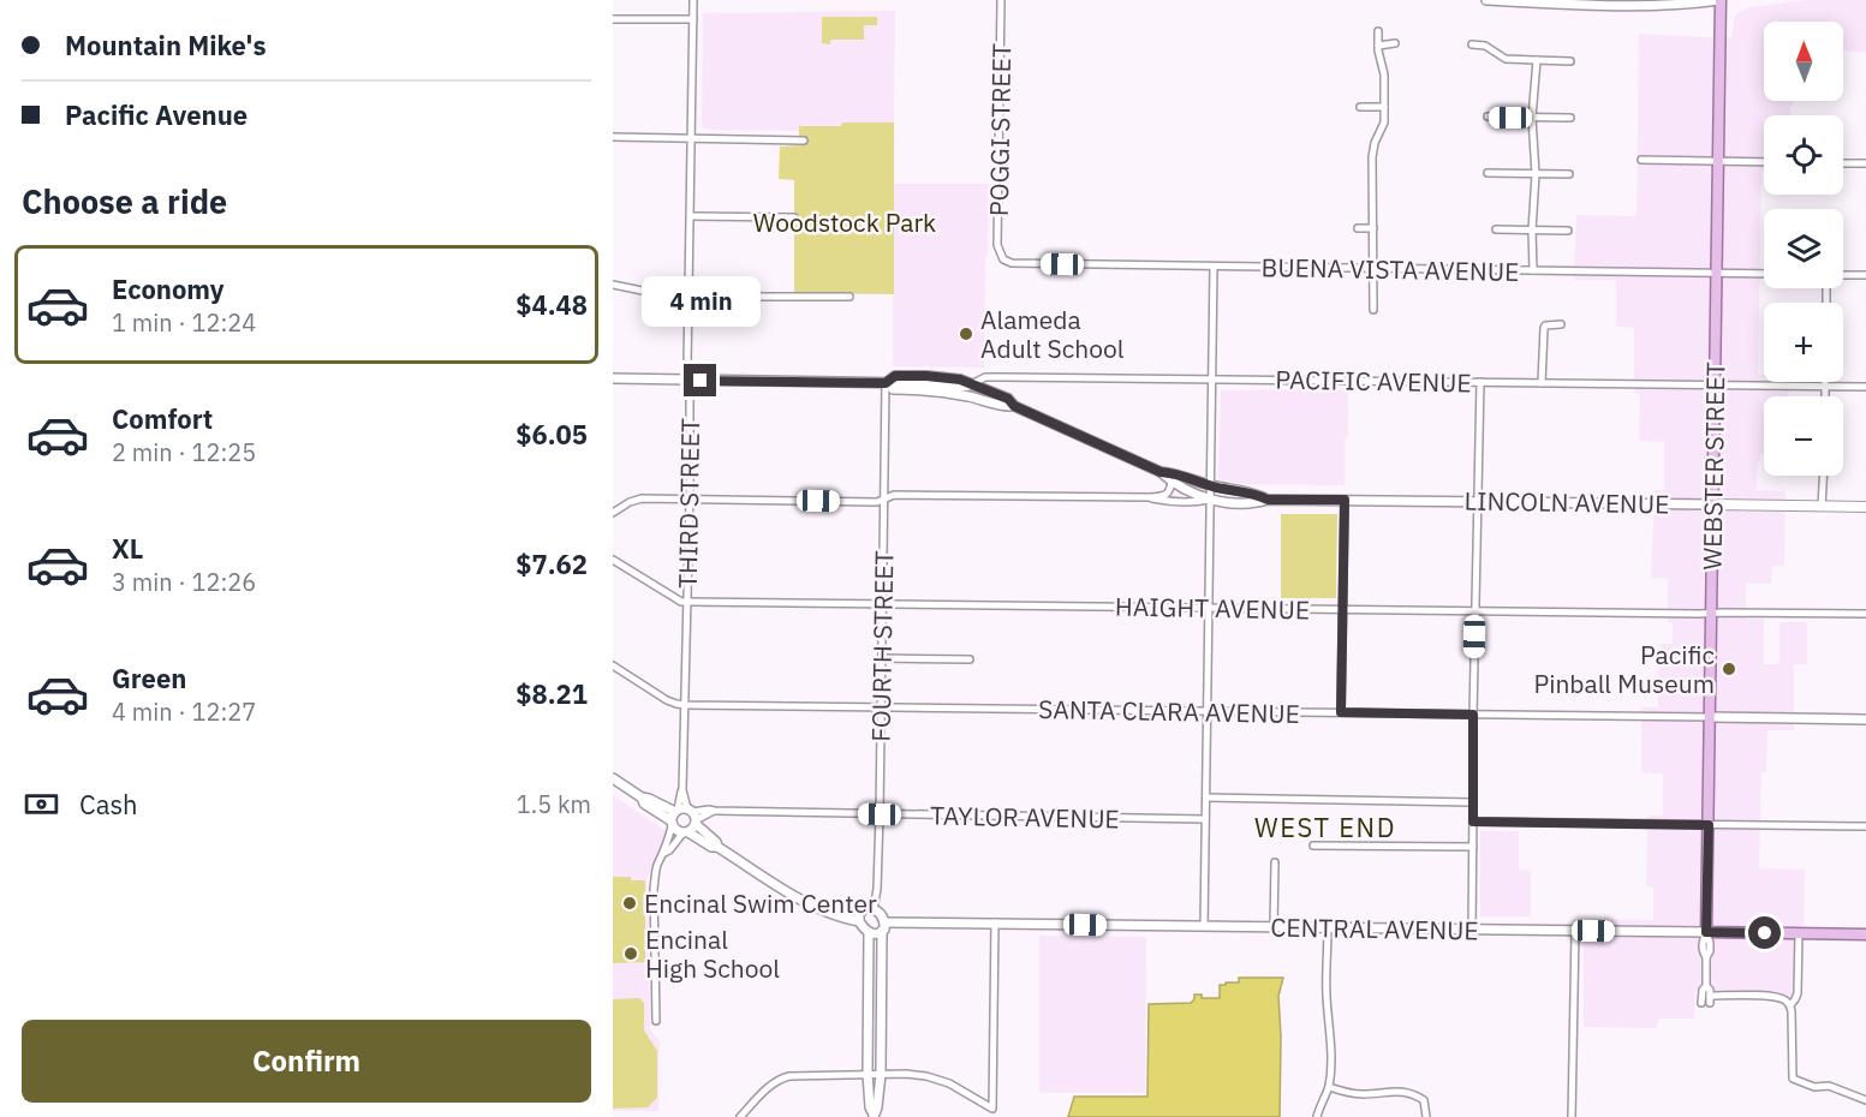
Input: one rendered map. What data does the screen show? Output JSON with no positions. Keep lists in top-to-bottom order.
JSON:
{
  "streets": {
    "main road": ["WEBSTER STREET", "LINCOLN AVENUE", "CENTRAL AVENUE"],
    "street": [
      "POGGI STREET",
      "BUENA VISTA AVENUE",
      "PACIFIC AVENUE",
      "THIRD STREET",
      "HAIGHT AVENUE",
      "FOURTH STREET",
      "SANTA CLARA AVENUE",
      "TAYLOR AVENUE"
    ]
  },
  "crossings": [
    ["POGGI STREET", "BUENA VISTA AVENUE"],
    ["BUENA VISTA AVENUE", "WEBSTER STREET"],
    ["PACIFIC AVENUE", "WEBSTER STREET"],
    ["WEBSTER STREET", "LINCOLN AVENUE"],
    ["WEBSTER STREET", "HAIGHT AVENUE"],
    ["WEBSTER STREET", "SANTA CLARA AVENUE"],
    ["WEBSTER STREET", "CENTRAL AVENUE"],
    ["LINCOLN AVENUE", "THIRD STREET"],
    ["LINCOLN AVENUE", "FOURTH STREET"],
    ["THIRD STREET", "HAIGHT AVENUE"],
    ["THIRD STREET", "SANTA CLARA AVENUE"],
    ["THIRD STREET", "TAYLOR AVENUE"],
    ["HAIGHT AVENUE", "FOURTH STREET"],
    ["FOURTH STREET", "SANTA CLARA AVENUE"],
    ["FOURTH STREET", "TAYLOR AVENUE"],
    ["FOURTH STREET", "CENTRAL AVENUE"]
  ],
  "districts": ["WEST END"],
  "parks": ["Woodstock Park"],
  "places": [
    "Alameda Adult School",
    "Pacific Pinball Museum",
    "Encinal Swim Center",
    "Encinal High School"
  ],
  "north": "top",
  "page": {
    "banner": ["Mountain Mike's", "Pacific Avenue"],
    "map_buttons": ["+", "−"],
    "heading": "Choose a ride",
    "list": [
      {
        "name": "Economy",
        "note": "1 min · 12:24",
        "value": "$4.48"
      },
      {
        "name": "Comfort",
        "note": "2 min · 12:25",
        "value": "$6.05"
      },
      {
        "name": "XL",
        "note": "3 min · 12:26",
        "value": "$7.62"
      },
      {
        "name": "Green",
        "note": "4 min · 12:27",
        "value": "$8.21"
      }
    ],
    "bubble": "4 min",
    "pay": ["Cash", "1.5 km"],
    "buttons": "Confirm"
  }
}
